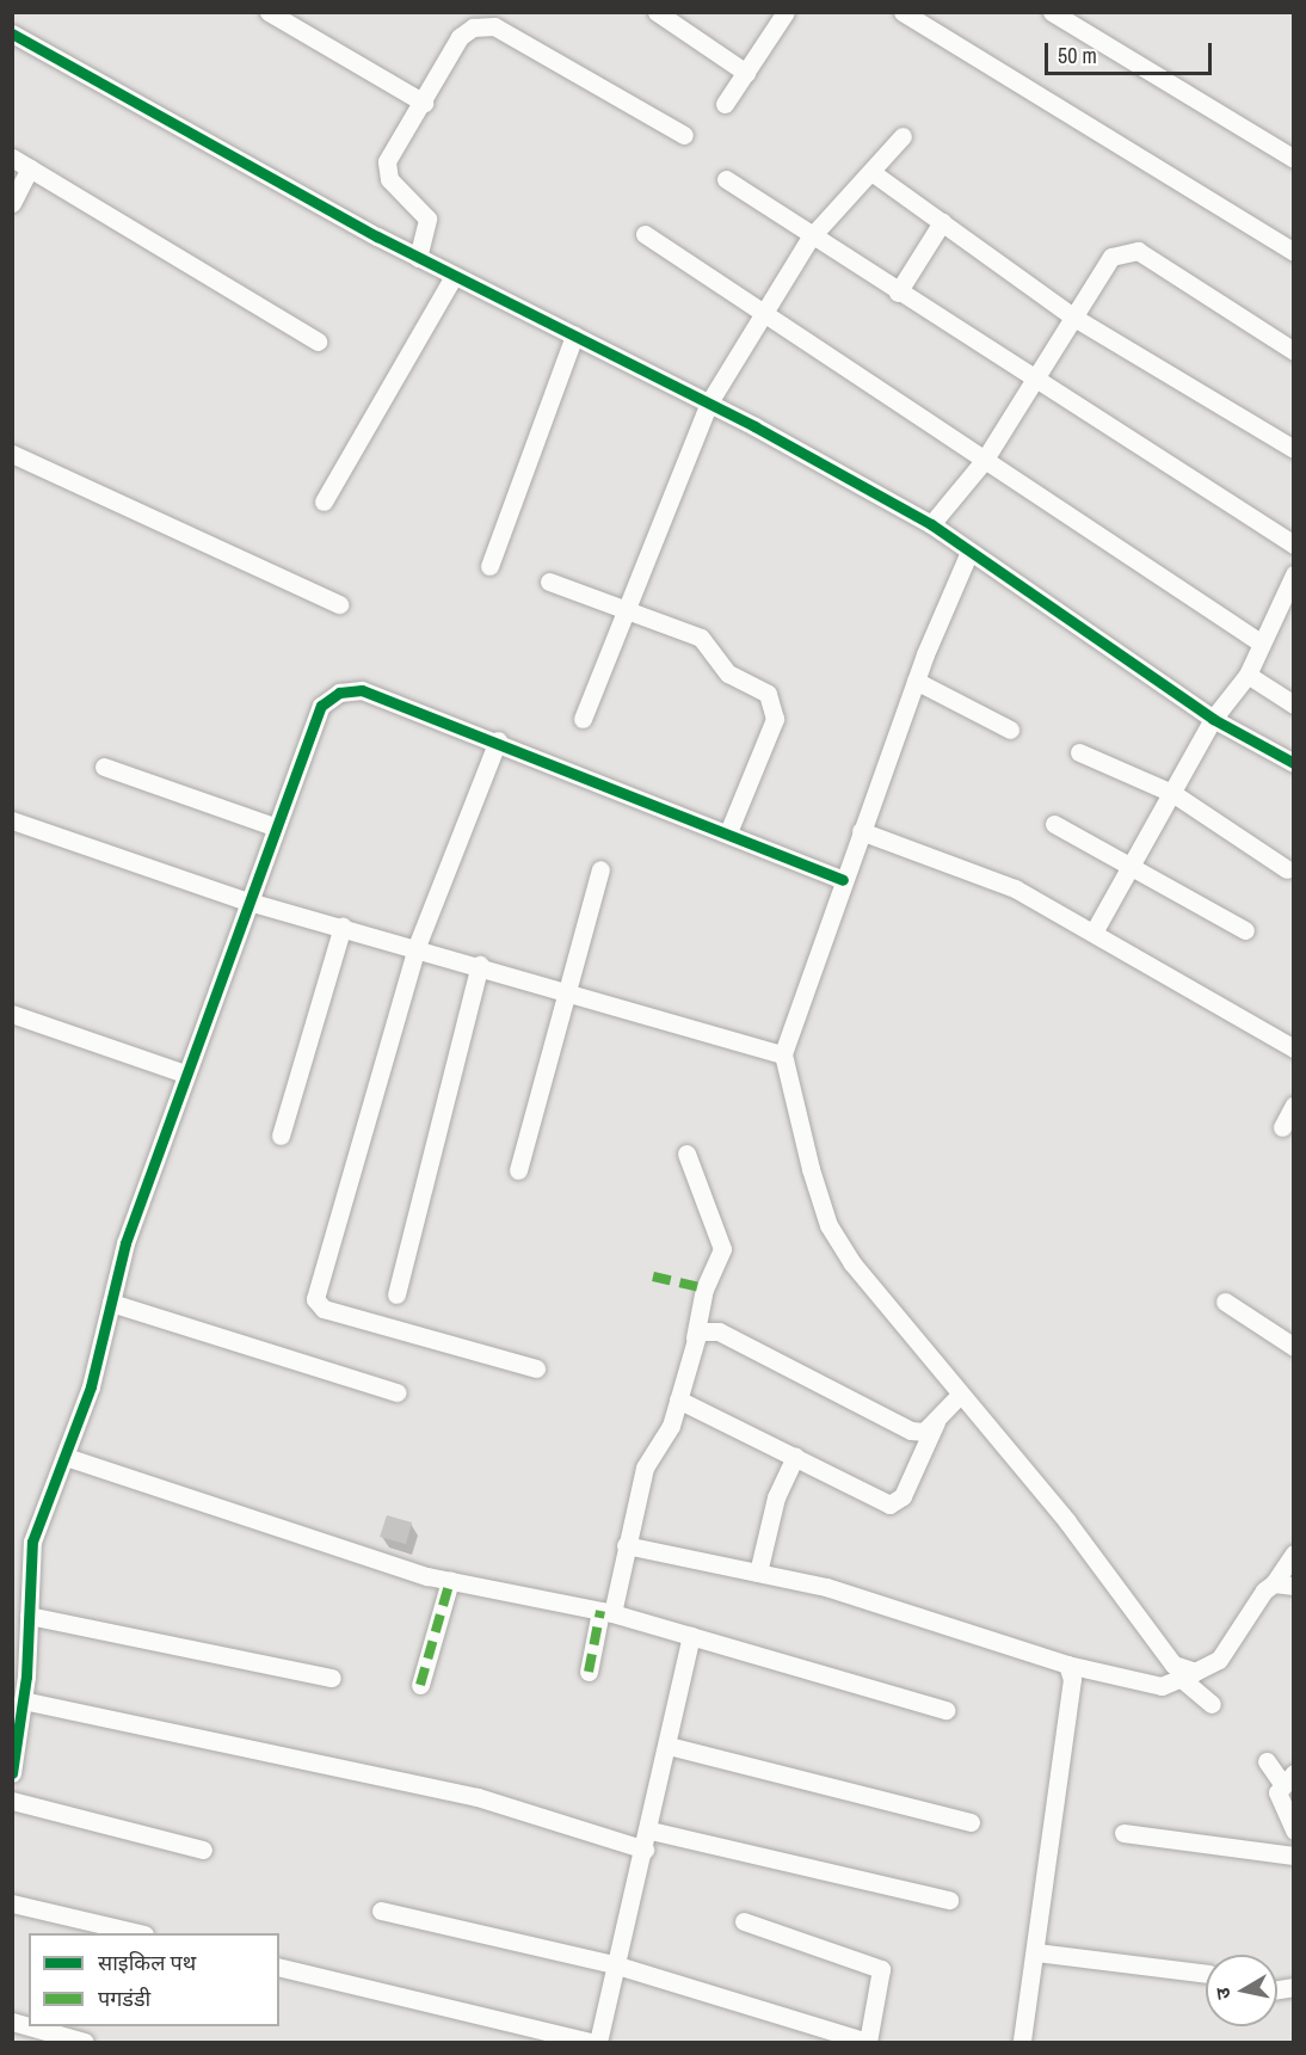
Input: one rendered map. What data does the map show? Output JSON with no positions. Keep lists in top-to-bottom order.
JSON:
{
  "legend": ["साइकिल पथ", "पगडंडी"],
  "scale_bar": "50 m",
  "north": "left"
}
